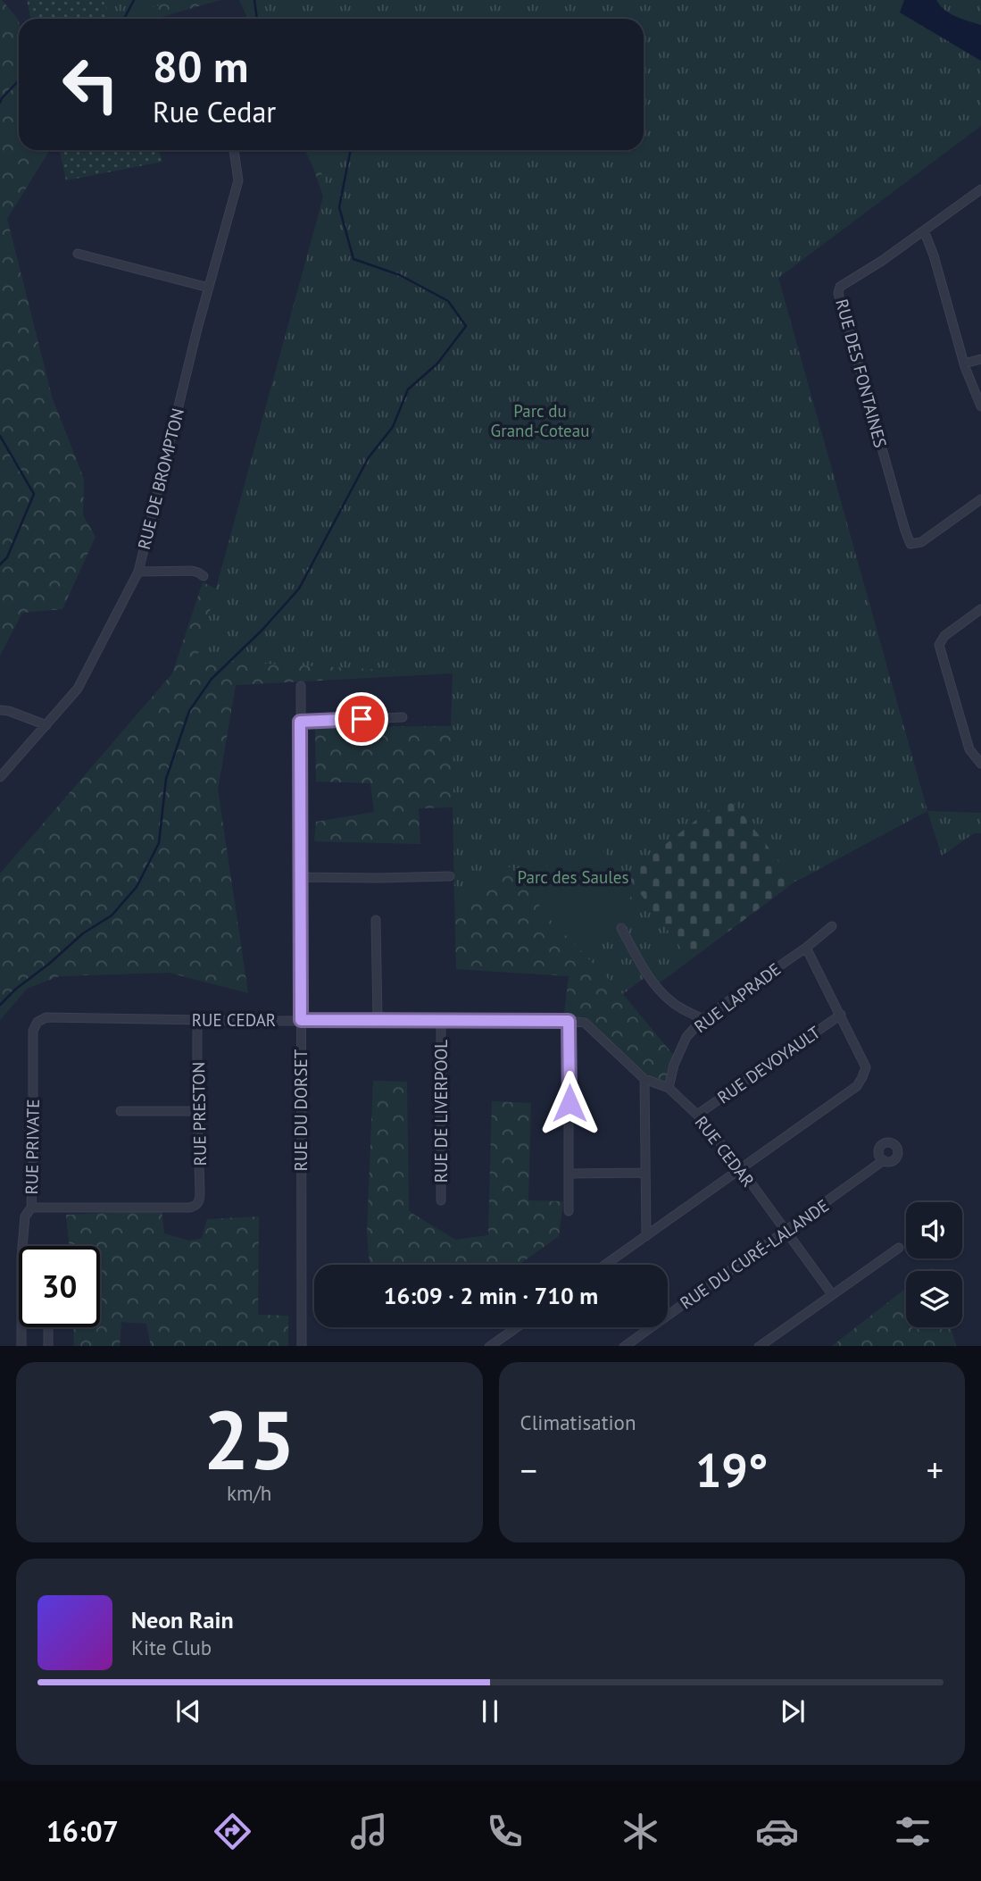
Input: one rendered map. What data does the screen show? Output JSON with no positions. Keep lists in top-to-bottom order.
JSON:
{
  "streets": {
    "street": [
      "RUE DES FONTAINES",
      "RUE DE BROMPTON",
      "RUE LAPRADE",
      "RUE CEDAR",
      "RUE DEVOYAULT",
      "RUE DU DORSET",
      "RUE DE LIVERPOOL",
      "RUE PRESTON",
      "RUE PRIVATE",
      "RUE DU CURÉ-LALANDE"
    ]
  },
  "crossings": [
    ["RUE LAPRADE", "RUE CEDAR"],
    ["RUE CEDAR", "RUE DEVOYAULT"],
    ["RUE CEDAR", "RUE DU DORSET"],
    ["RUE CEDAR", "RUE DE LIVERPOOL"],
    ["RUE CEDAR", "RUE PRESTON"],
    ["RUE CEDAR", "RUE PRIVATE"],
    ["RUE CEDAR", "RUE DU CURÉ-LALANDE"],
    ["RUE PRESTON", "RUE PRIVATE"]
  ],
  "parks": ["Parc du Grand-Coteau", "Parc des Saules"],
  "page": {
    "turn": ["80 m", "Rue Cedar"],
    "limit": "30",
    "trip": "16:09 · 2 min · 710 m",
    "tile": [
      ["25", "km/h"],
      "Climatisation"
    ],
    "heat": ["−", "19°", "+"],
    "song": ["Neon Rain", "Kite Club"],
    "tabs": "16:07"
  }
}
